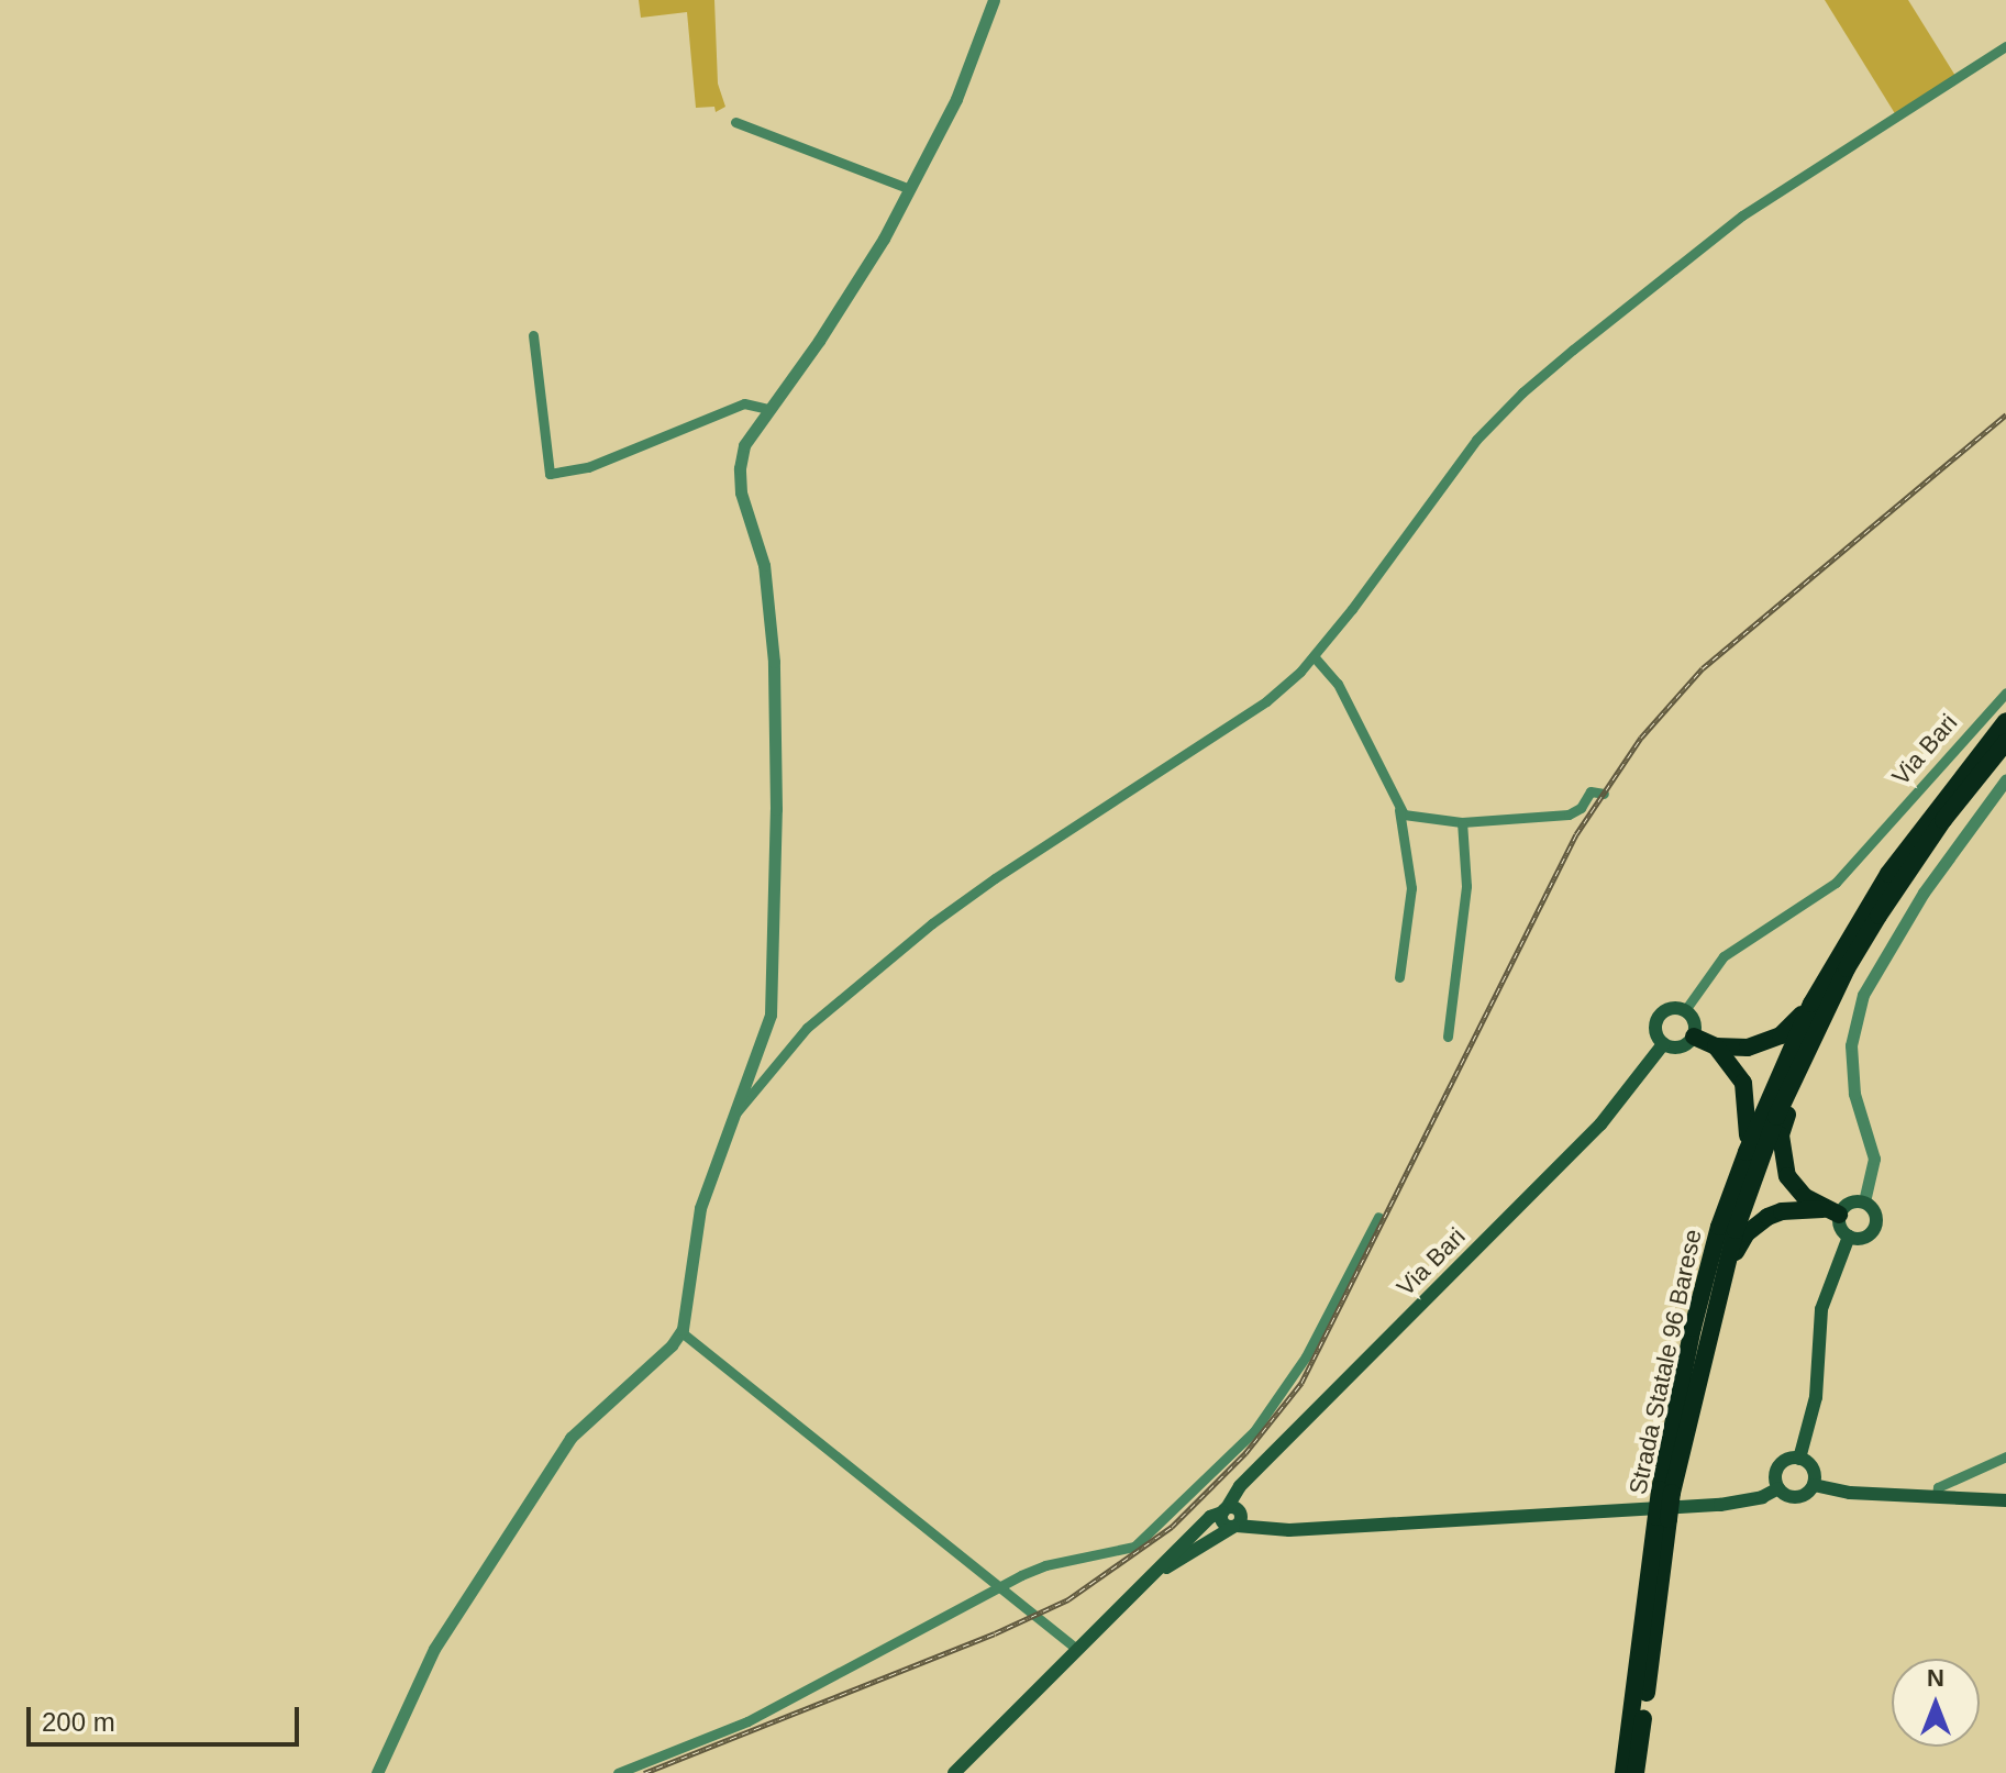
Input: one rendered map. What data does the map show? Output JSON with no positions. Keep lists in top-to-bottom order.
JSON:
{
  "streets": {
    "highway": ["Strada Statale 96 Barese"],
    "main road": ["Via Bari"]
  },
  "scale_bar": "200 m",
  "north": "top"
}
